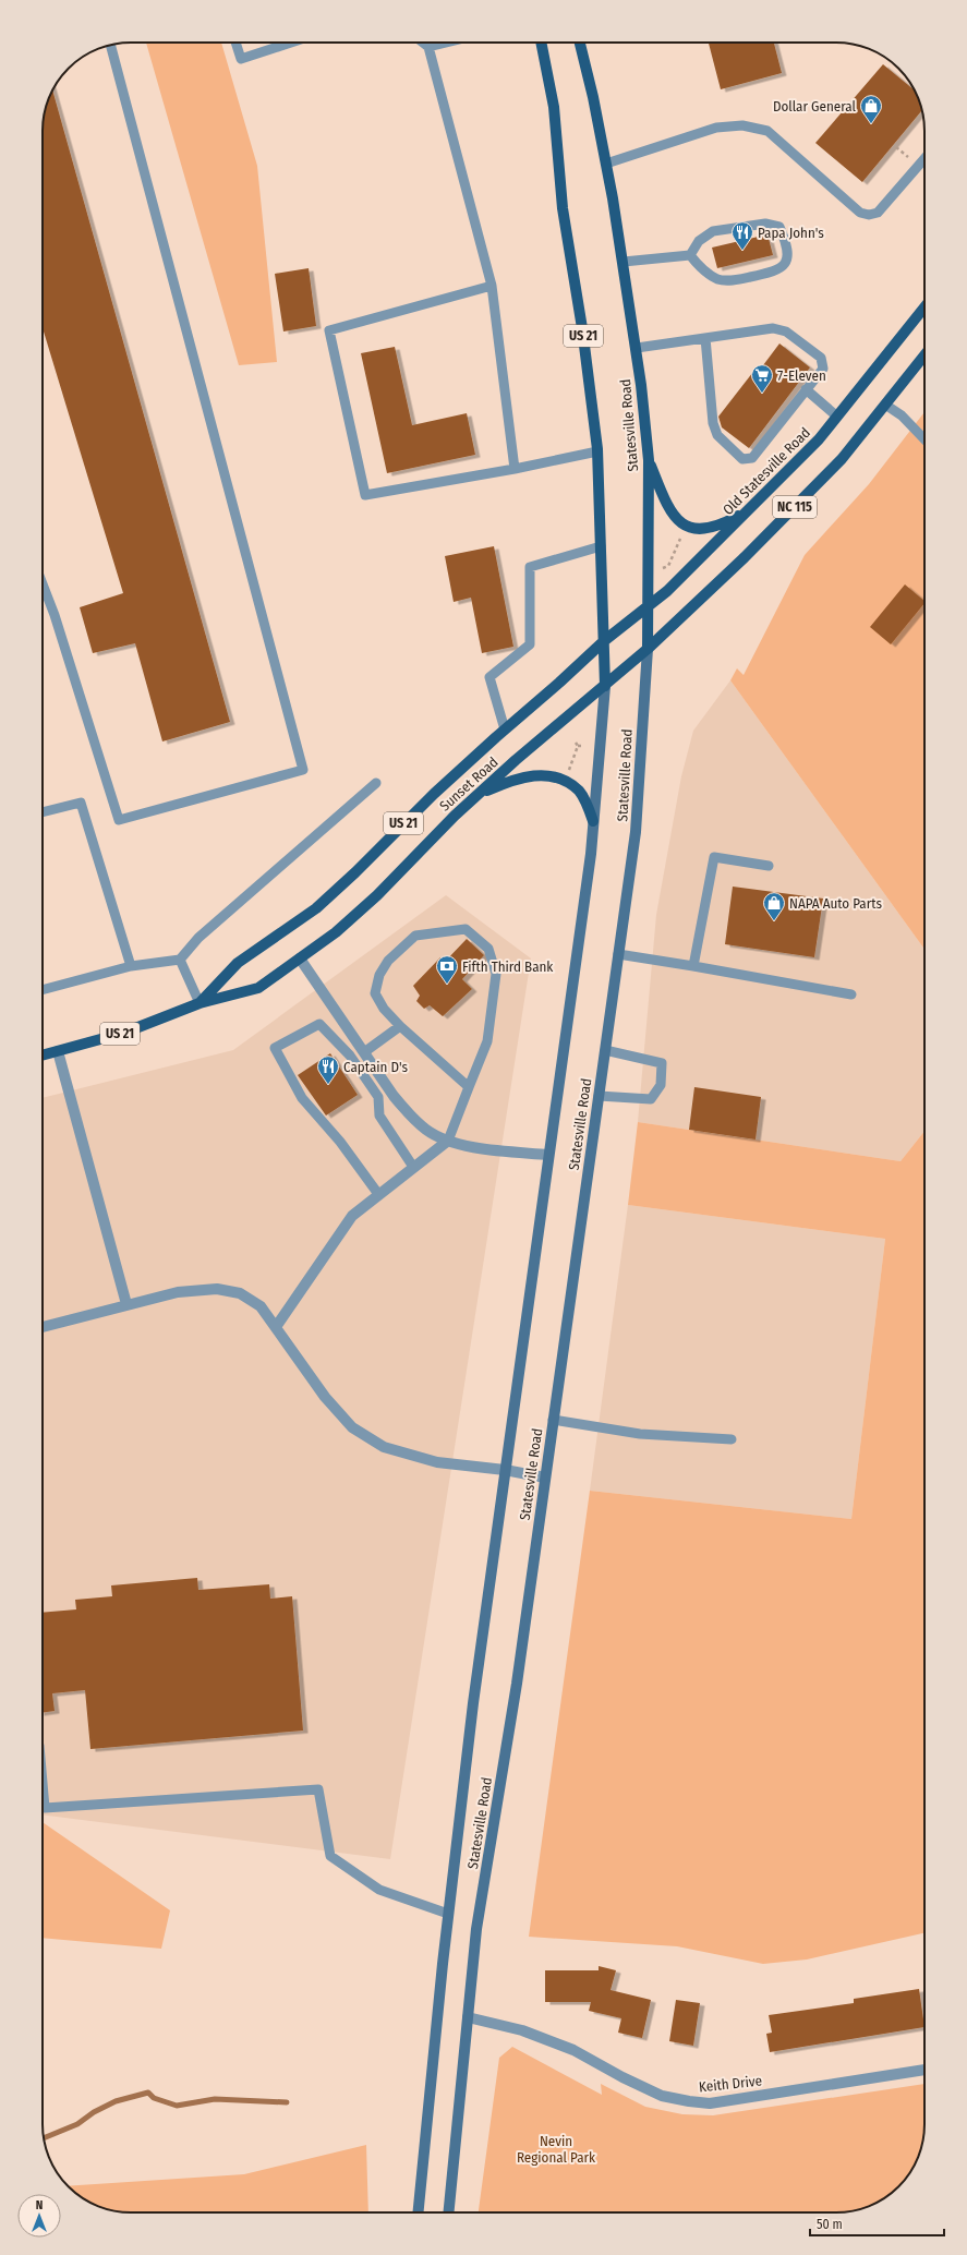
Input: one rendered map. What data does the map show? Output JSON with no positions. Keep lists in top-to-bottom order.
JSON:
{
  "streets": {
    "main road": [
      "US 21",
      "Statesville Road",
      "Old Statesville Road",
      "NC 115",
      "Sunset Road"
    ],
    "street": ["Keith Drive"]
  },
  "crossings": [
    ["Statesville Road", "Old Statesville Road"],
    ["Statesville Road", "NC 115"],
    ["Statesville Road", "Sunset Road"],
    ["Statesville Road", "Keith Drive"],
    ["Old Statesville Road", "Sunset Road"],
    ["NC 115", "Sunset Road"]
  ],
  "parks": ["Nevin Regional Park"],
  "places": {
    "shop": ["Dollar General", "NAPA Auto Parts"],
    "restaurant": ["Papa John's", "Captain D's"],
    "supermarket": ["7-Eleven"],
    "bank": ["Fifth Third Bank"]
  },
  "scale_bar": "50 m",
  "north": "top"
}
